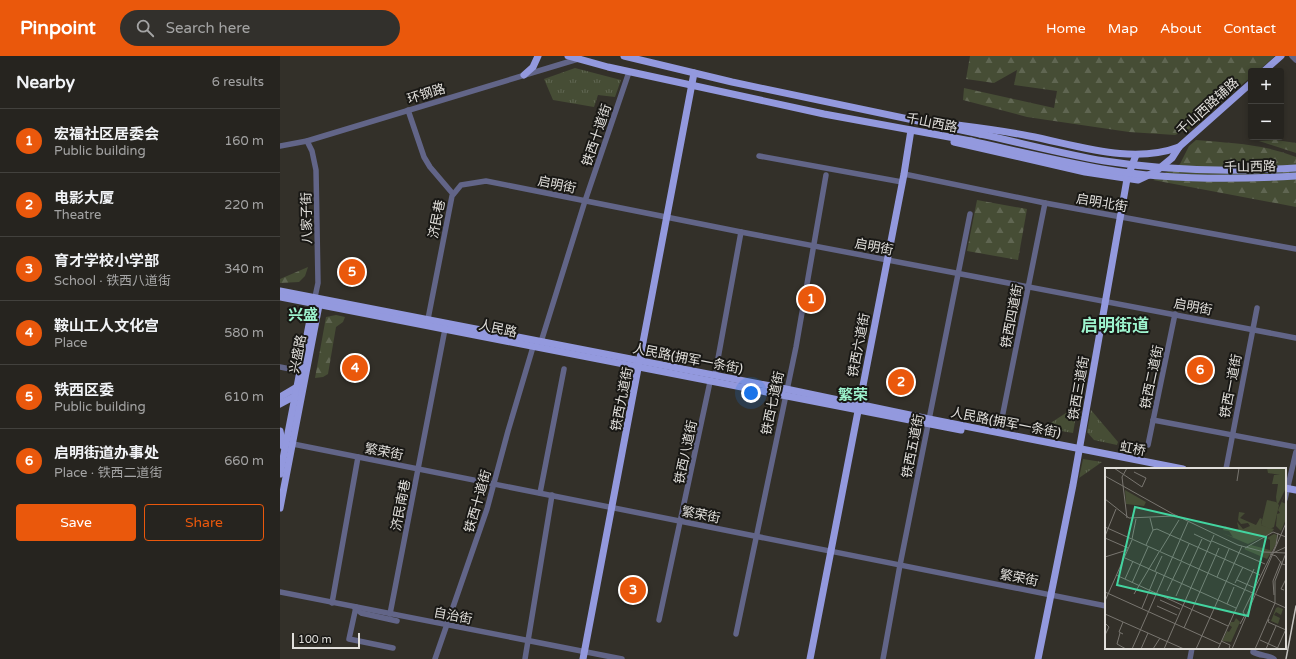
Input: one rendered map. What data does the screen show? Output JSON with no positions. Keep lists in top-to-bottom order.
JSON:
{
  "streets": {
    "main road": [
      "千山西路辅路",
      "千山西路",
      "人民路",
      "铁西六道街",
      "兴盛路",
      "人民路(拥军一条街)",
      "铁西三道街",
      "铁西九道街",
      "虹桥"
    ],
    "street": [
      "环钢路",
      "铁西十道街",
      "启明街",
      "启明北街",
      "八家子街",
      "济民巷",
      "铁西四道街",
      "铁西二道街",
      "铁西一道街",
      "铁西七道街",
      "铁西五道街",
      "繁荣街",
      "铁西八道街",
      "济民南巷",
      "自治街"
    ]
  },
  "crossings": [
    ["环钢路", "千山西路"],
    ["环钢路", "八家子街"],
    ["环钢路", "济民巷"],
    ["千山西路", "铁西十道街"],
    ["千山西路", "铁西六道街"],
    ["千山西路", "铁西九道街"],
    ["铁西十道街", "启明街"],
    ["铁西十道街", "人民路"],
    ["铁西十道街", "人民路(拥军一条街)"],
    ["铁西十道街", "繁荣街"],
    ["铁西十道街", "自治街"],
    ["启明街", "济民巷"],
    ["启明街", "铁西四道街"],
    ["启明街", "铁西六道街"],
    ["启明街", "铁西二道街"],
    ["启明街", "铁西一道街"],
    ["启明街", "铁西三道街"],
    ["启明街", "铁西九道街"],
    ["启明街", "铁西七道街"],
    ["启明街", "铁西五道街"],
    ["启明北街", "铁西四道街"],
    ["启明北街", "铁西六道街"],
    ["启明北街", "铁西三道街"],
    ["八家子街", "人民路"],
    ["八家子街", "兴盛路"],
    ["八家子街", "人民路(拥军一条街)"],
    ["济民巷", "人民路(拥军一条街)"],
    ["铁西四道街", "人民路(拥军一条街)"],
    ["人民路", "兴盛路"],
    ["人民路", "人民路(拥军一条街)"],
    ["人民路", "铁西九道街"],
    ["人民路", "铁西七道街"],
    ["人民路", "铁西八道街"],
    ["人民路", "济民南巷"],
    ["铁西六道街", "人民路(拥军一条街)"],
    ["铁西六道街", "繁荣街"],
    ["兴盛路", "人民路(拥军一条街)"],
    ["兴盛路", "繁荣街"],
    ["人民路(拥军一条街)", "铁西三道街"],
    ["人民路(拥军一条街)", "铁西九道街"],
    ["人民路(拥军一条街)", "铁西七道街"],
    ["人民路(拥军一条街)", "铁西五道街"],
    ["人民路(拥军一条街)", "虹桥"],
    ["铁西三道街", "虹桥"],
    ["铁西三道街", "繁荣街"],
    ["铁西九道街", "繁荣街"],
    ["铁西九道街", "自治街"],
    ["铁西七道街", "繁荣街"],
    ["铁西五道街", "繁荣街"],
    ["繁荣街", "铁西八道街"],
    ["繁荣街", "济民南巷"],
    ["济民南巷", "自治街"]
  ],
  "districts": ["兴盛", "启明街道", "繁荣"],
  "scale_bar": "100 m",
  "page": {
    "header": "Pinpoint",
    "search": "Search here",
    "nav": [
      "Home",
      "Map",
      "About",
      "Contact"
    ],
    "heading": ["Nearby", "6 results"],
    "map_buttons": ["+", "−"],
    "list": [
      {
        "mark": "1",
        "name": "宏福社区居委会",
        "note": "Public building",
        "value": "160 m"
      },
      {
        "mark": "2",
        "name": "电影大厦",
        "note": "Theatre",
        "value": "220 m"
      },
      {
        "mark": "3",
        "name": "育才学校小学部",
        "note": "School · 铁西八道街",
        "value": "340 m"
      },
      {
        "mark": "4",
        "name": "鞍山工人文化宫",
        "note": "Place",
        "value": "580 m"
      },
      {
        "mark": "5",
        "name": "铁西区委",
        "note": "Public building",
        "value": "610 m"
      },
      {
        "mark": "6",
        "name": "启明街道办事处",
        "note": "Place · 铁西二道街",
        "value": "660 m"
      }
    ],
    "pins": [
      "5",
      "1",
      "4",
      "6",
      "2",
      "3"
    ],
    "buttons": ["Save", "Share"],
    "scale": "100 m"
  }
}
